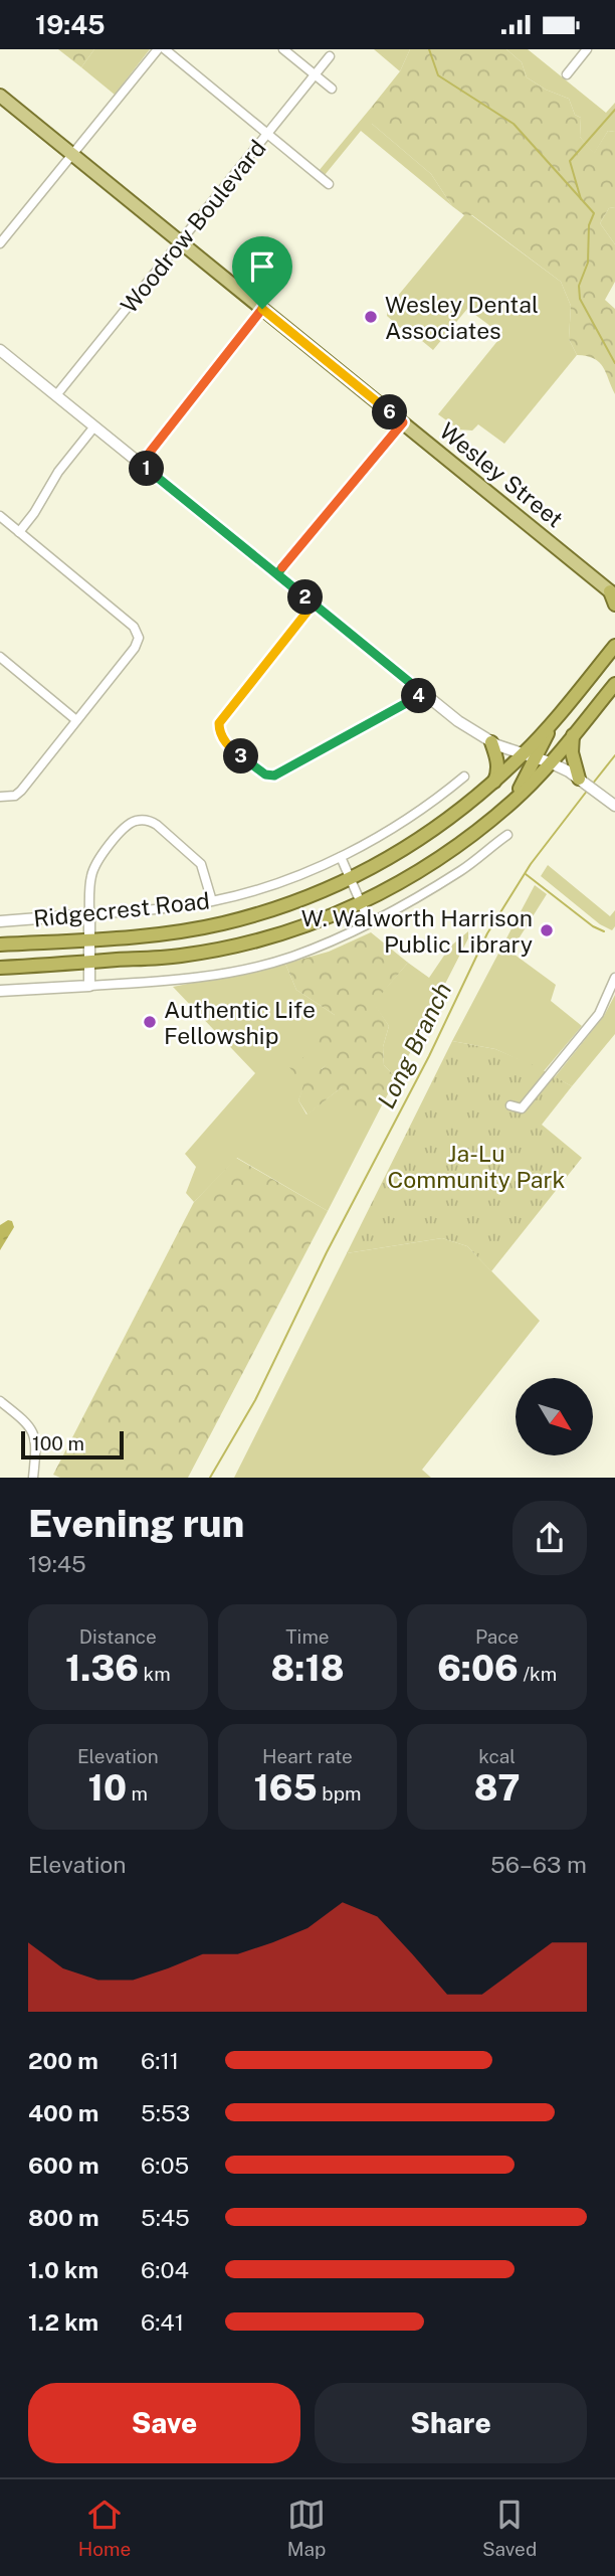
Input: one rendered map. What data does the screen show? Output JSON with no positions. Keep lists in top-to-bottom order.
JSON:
{
  "streets": {
    "main road": ["Wesley Street"],
    "street": ["Woodrow Boulevard", "Ridgecrest Road"]
  },
  "crossings": [
    ["Woodrow Boulevard", "Wesley Street"]
  ],
  "water": ["Long Branch"],
  "parks": ["Ja-Lu Community Park"],
  "places": ["Wesley Dental Associates", "W. Walworth Harrison Public Library", "Authentic Life Fellowship"],
  "scale_bar": "100 m",
  "north": "bottom right",
  "page": {
    "status": "19:45",
    "pins": [
      "6",
      "1",
      "2",
      "4",
      "3"
    ],
    "scale": "100 m",
    "heading": ["Evening run", "19:45"],
    "stats": [
      ["Distance", "1.36 km"],
      ["Time", "8:18"],
      ["Pace", "6:06 /km"],
      ["Elevation", "10 m"],
      ["Heart rate", "165 bpm"],
      ["kcal", "87"]
    ],
    "chart": ["Elevation", "56–63 m"],
    "list": [
      {
        "name": "200 m",
        "note": "6:11"
      },
      {
        "name": "400 m",
        "note": "5:53"
      },
      {
        "name": "600 m",
        "note": "6:05"
      },
      {
        "name": "800 m",
        "note": "5:45"
      },
      {
        "name": "1.0 km",
        "note": "6:04"
      },
      {
        "name": "1.2 km",
        "note": "6:41"
      }
    ],
    "buttons": ["Save", "Share"],
    "tabs": ["Home", "Map", "Saved"]
  }
}
